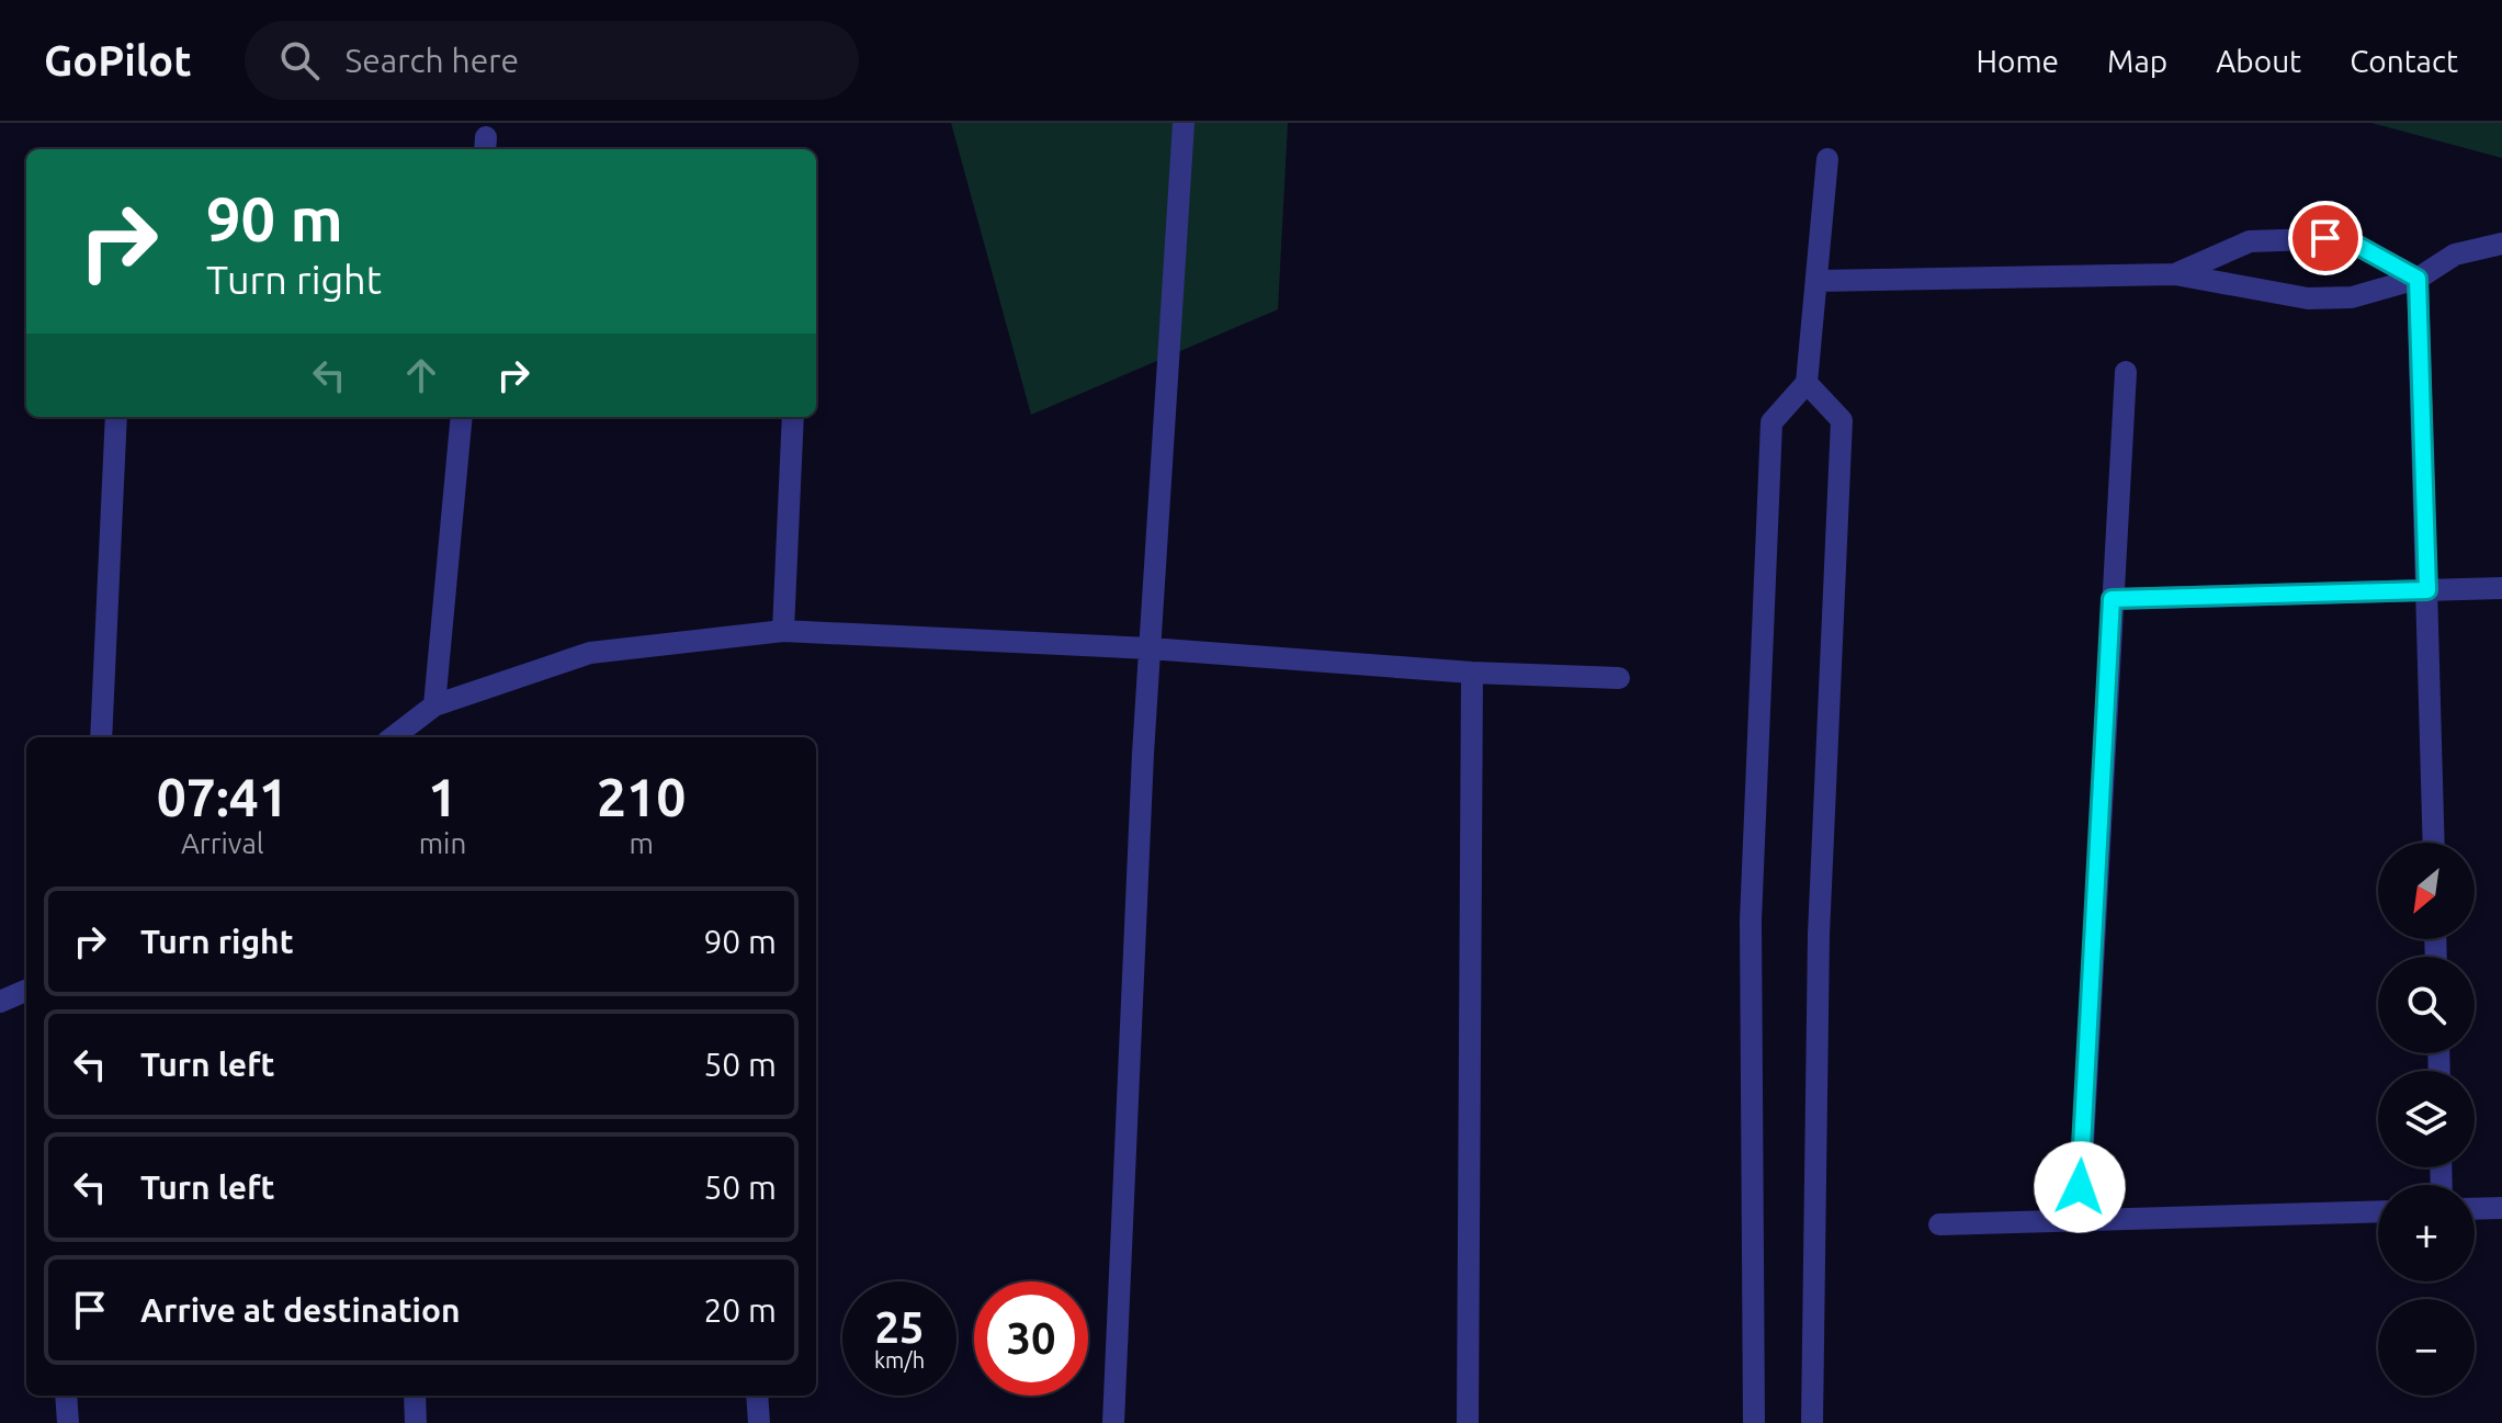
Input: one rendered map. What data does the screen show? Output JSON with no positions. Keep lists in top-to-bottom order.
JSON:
{
  "north": "bottom left",
  "page": {
    "header": "GoPilot",
    "search": "Search here",
    "nav": [
      "Home",
      "Map",
      "About",
      "Contact"
    ],
    "turn": ["90 m", "Turn right"],
    "eta": [
      "07:41",
      "Arrival",
      "1",
      "min",
      "210",
      "m"
    ],
    "map_buttons": ["+", "−"],
    "list": [
      {
        "name": "Turn right",
        "value": "90 m"
      },
      {
        "name": "Turn left",
        "value": "50 m"
      },
      {
        "name": "Turn left",
        "value": "50 m"
      },
      {
        "name": "Arrive at destination",
        "value": "20 m"
      }
    ],
    "speed": "25 km/h",
    "limit": "30"
  }
}
